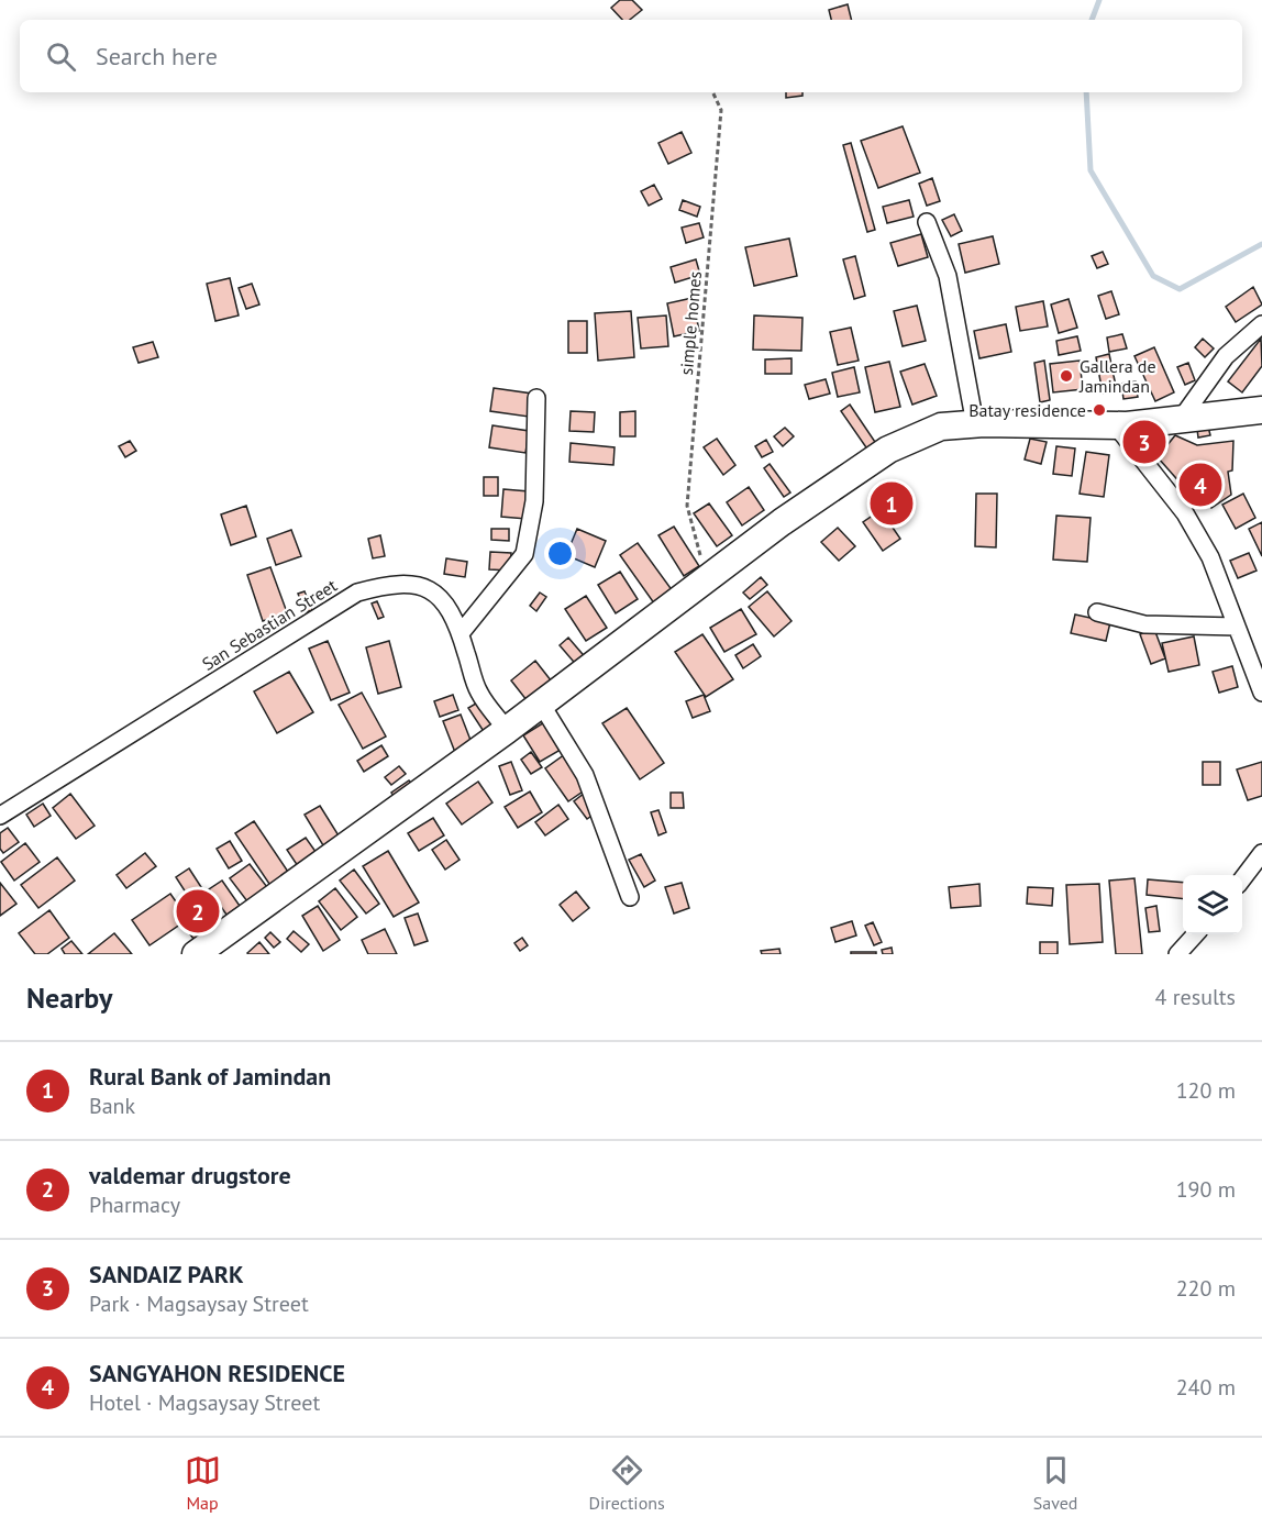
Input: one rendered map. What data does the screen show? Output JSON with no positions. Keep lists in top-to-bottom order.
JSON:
{
  "streets": {
    "street": ["San Sebastian Street"],
    "path": ["simple homes"]
  },
  "places": ["Gallera de Jamindan", "Batay residence"],
  "page": {
    "search": "Search here",
    "pins": [
      "3",
      "4",
      "1",
      "2"
    ],
    "heading": ["Nearby", "4 results"],
    "list": [
      {
        "mark": "1",
        "name": "Rural Bank of Jamindan",
        "note": "Bank",
        "value": "120 m"
      },
      {
        "mark": "2",
        "name": "valdemar drugstore",
        "note": "Pharmacy",
        "value": "190 m"
      },
      {
        "mark": "3",
        "name": "SANDAIZ PARK",
        "note": "Park · Magsaysay Street",
        "value": "220 m"
      },
      {
        "mark": "4",
        "name": "SANGYAHON RESIDENCE",
        "note": "Hotel · Magsaysay Street",
        "value": "240 m"
      }
    ],
    "nav": ["Map", "Directions", "Saved"]
  }
}
